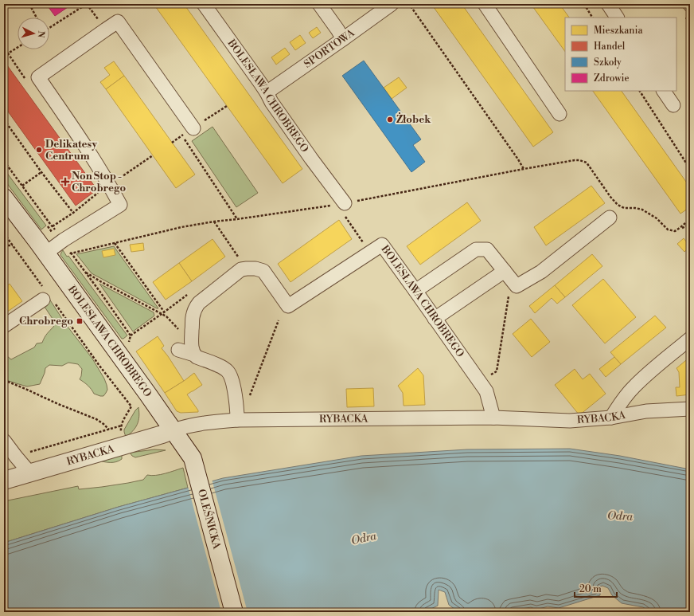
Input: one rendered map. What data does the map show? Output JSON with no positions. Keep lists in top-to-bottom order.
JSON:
{
  "streets": {
    "main road": ["BOLESŁAWA CHROBREGO", "RYBACKA", "OLEŚNICKA"],
    "street": ["SPORTOWA"]
  },
  "crossings": [
    ["SPORTOWA", "BOLESŁAWA CHROBREGO"],
    ["BOLESŁAWA CHROBREGO", "RYBACKA"],
    ["BOLESŁAWA CHROBREGO", "OLEŚNICKA"],
    ["RYBACKA", "OLEŚNICKA"]
  ],
  "water": ["Odra"],
  "places": {
    "other": ["Żłobek", "Delikatesy Centrum"],
    "health": ["Non Stop - Chrobrego"],
    "transit": ["Chrobrego"]
  },
  "legend": [
    "Mieszkania",
    "Handel",
    "Szkoły",
    "Zdrowie"
  ],
  "scale_bar": "20 m",
  "north": "right"
}
